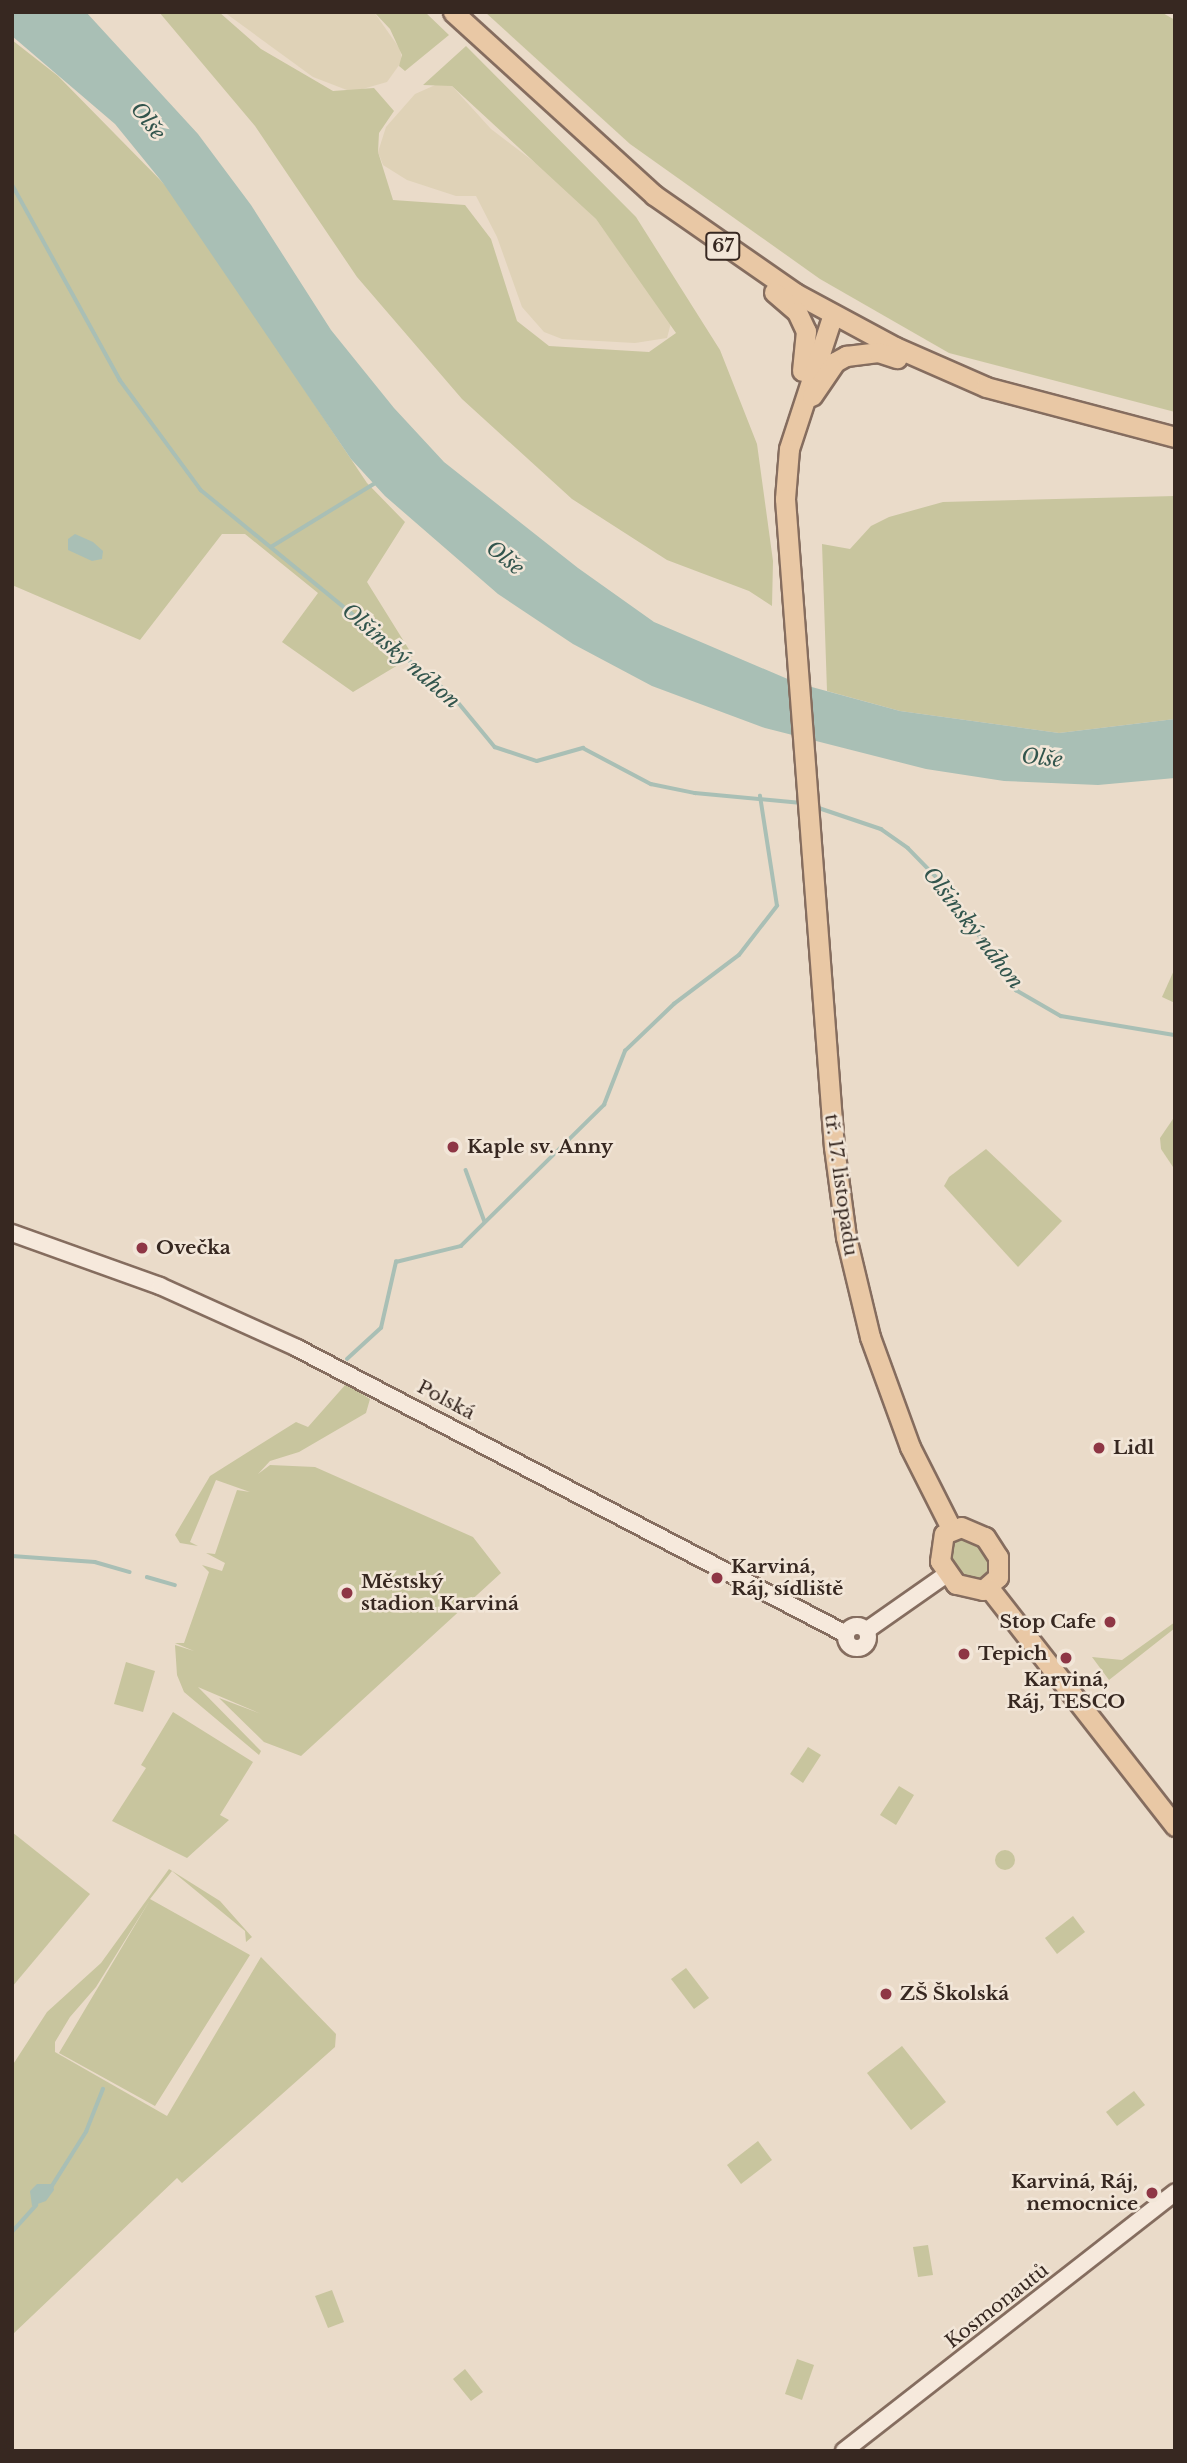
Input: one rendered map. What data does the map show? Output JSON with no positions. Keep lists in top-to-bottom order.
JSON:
{
  "streets": {
    "main road": ["67", "tř. 17. listopadu"],
    "street": ["Polská", "Kosmonautů"]
  },
  "crossings": [
    ["tř. 17. listopadu", "Polská"]
  ],
  "water": ["Olše", "Olšinský náhon"],
  "places": [
    "Kaple sv. Anny",
    "Ovečka",
    "Lidl",
    "Karviná, Ráj, sídliště",
    "Městský stadion Karviná",
    "Stop Cafe",
    "Tepich",
    "Karviná, Ráj, TESCO",
    "ZŠ Školská",
    "Karviná, Ráj, nemocnice"
  ]
}
